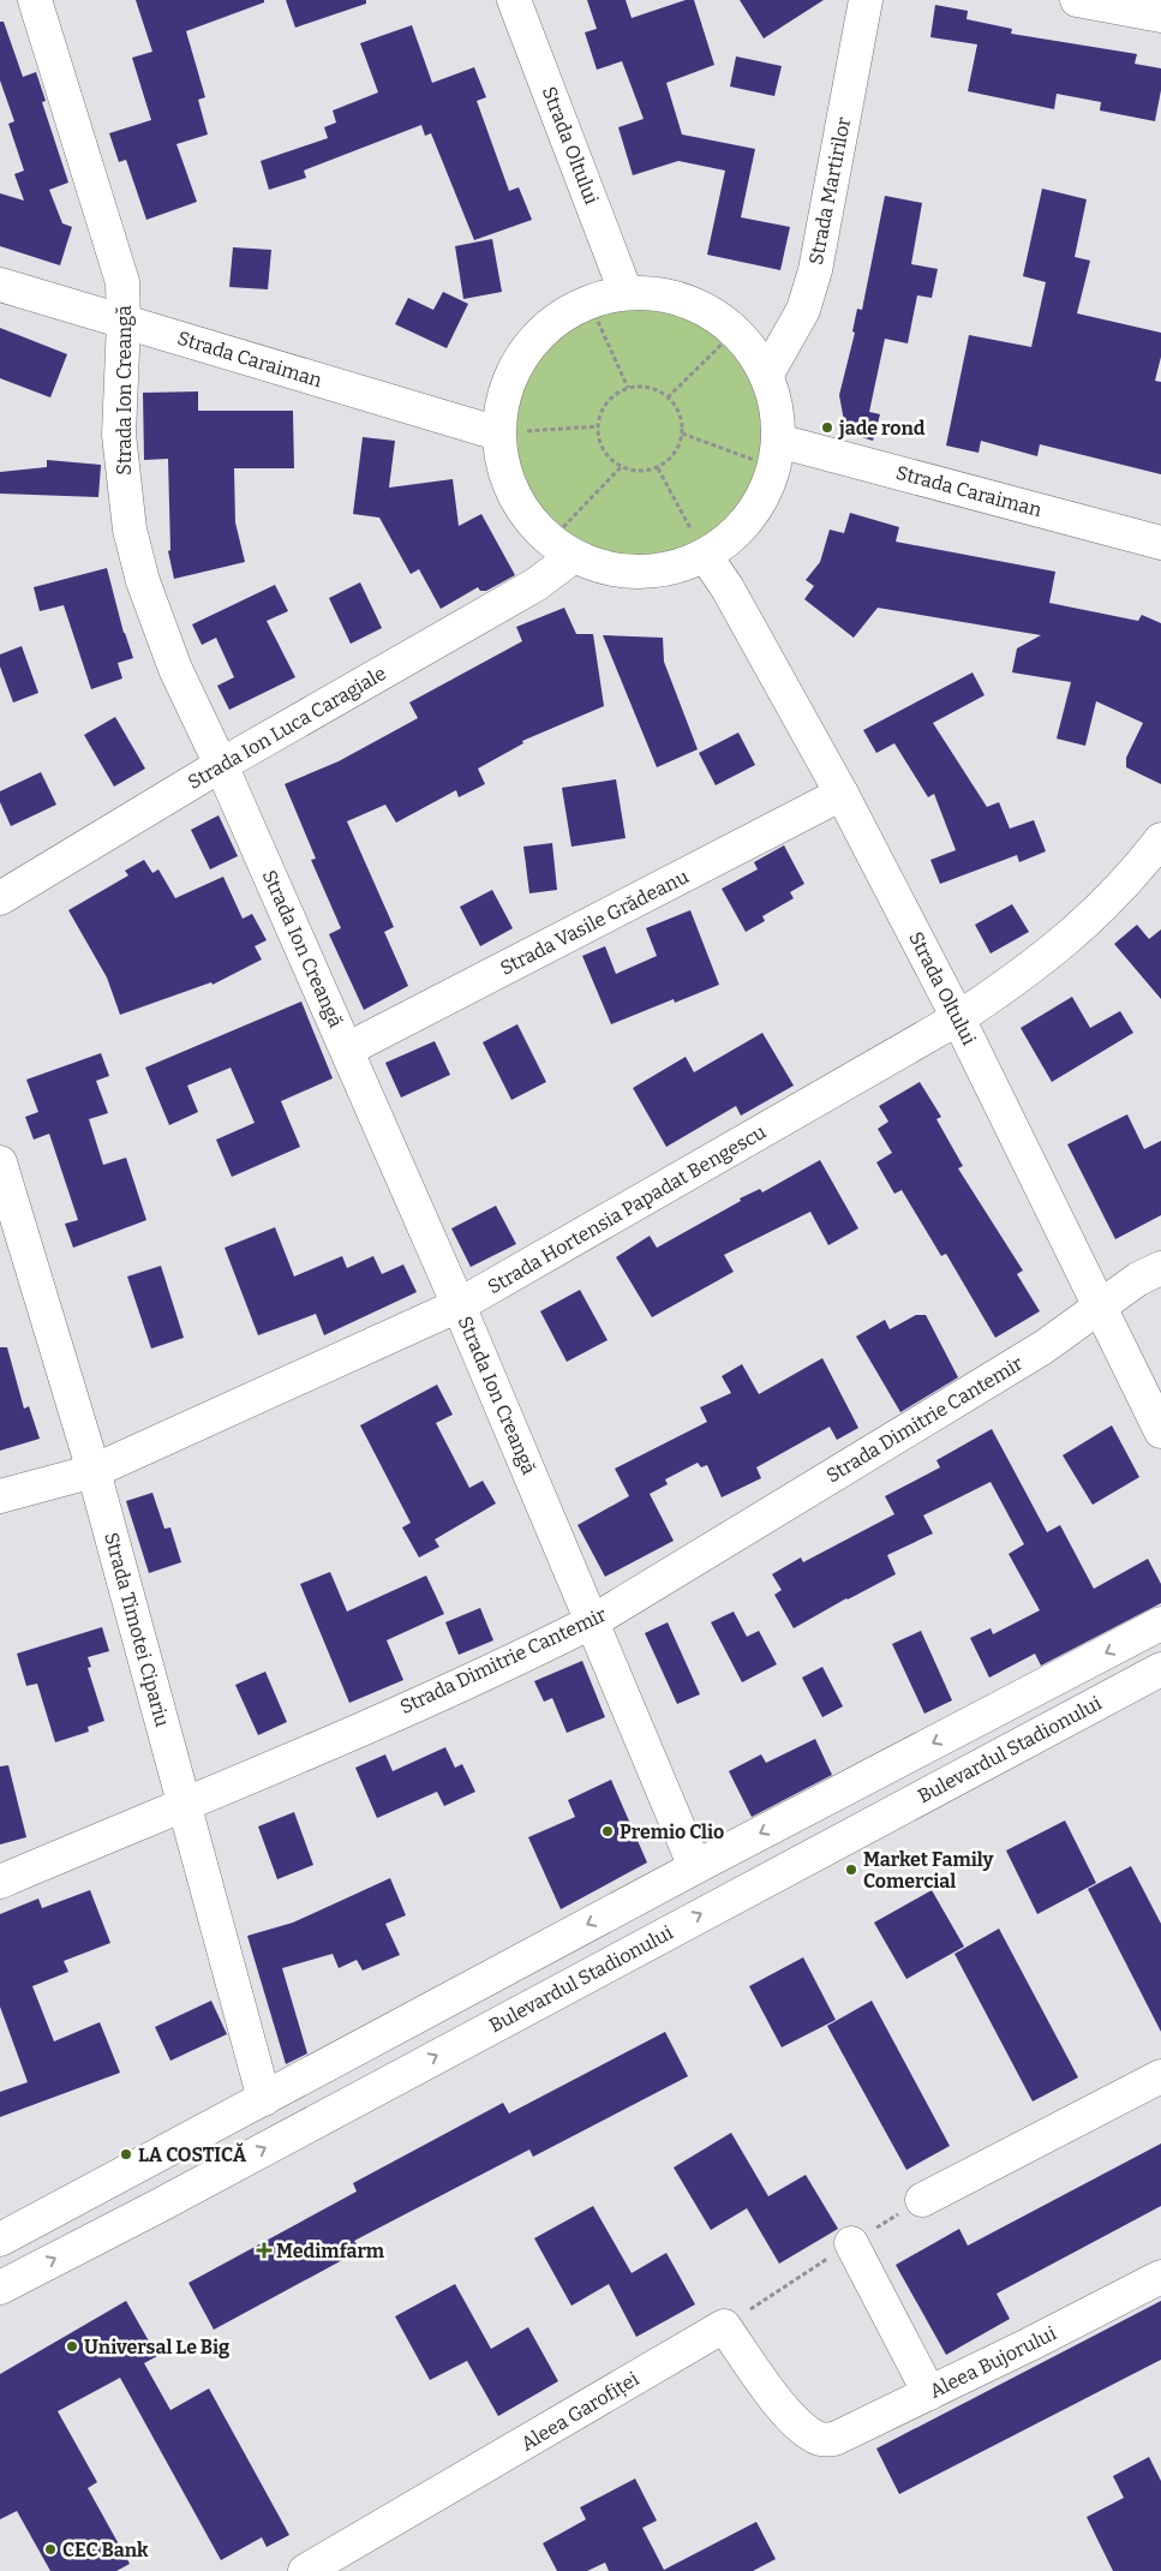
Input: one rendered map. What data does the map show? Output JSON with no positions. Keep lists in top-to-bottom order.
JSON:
{
  "streets": {
    "street": [
      "Strada Oltului",
      "Strada Martirilor",
      "Strada Caraiman",
      "Strada Ion Creangă",
      "Strada Ion Luca Caragiale",
      "Strada Vasile Grădeanu",
      "Strada Hortensia Papadat Bengescu",
      "Strada Dimitrie Cantemir",
      "Strada Timotei Cipariu",
      "Bulevardul Stadionului",
      "Aleea Bujorului",
      "Aleea Garofiței"
    ]
  },
  "crossings": [
    ["Strada Oltului", "Strada Vasile Grădeanu"],
    ["Strada Oltului", "Strada Hortensia Papadat Bengescu"],
    ["Strada Oltului", "Strada Dimitrie Cantemir"],
    ["Strada Caraiman", "Strada Ion Creangă"],
    ["Strada Ion Creangă", "Strada Ion Luca Caragiale"],
    ["Strada Ion Creangă", "Strada Vasile Grădeanu"],
    ["Strada Ion Creangă", "Strada Hortensia Papadat Bengescu"],
    ["Strada Ion Creangă", "Strada Dimitrie Cantemir"],
    ["Strada Hortensia Papadat Bengescu", "Strada Timotei Cipariu"],
    ["Strada Dimitrie Cantemir", "Strada Timotei Cipariu"],
    ["Aleea Bujorului", "Aleea Garofiței"]
  ],
  "places": {
    "other": [
      "jade rond",
      "Premio Clio",
      "Market Family Comercial",
      "LA COSTICĂ",
      "Universal Le Big",
      "CEC Bank"
    ],
    "health": ["Medimfarm"]
  }
}
